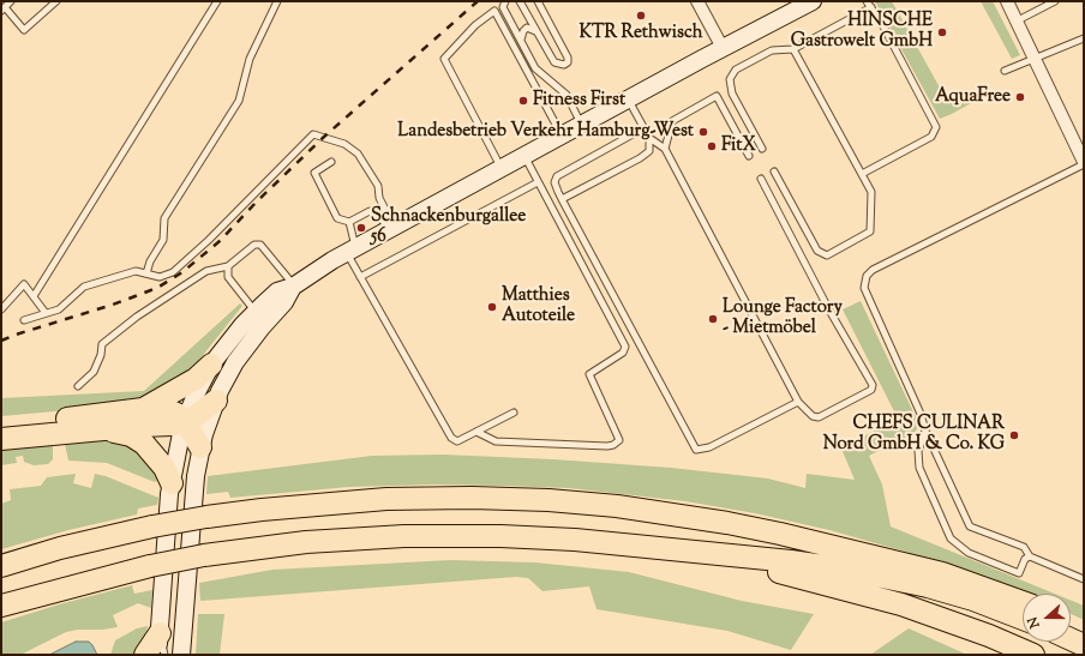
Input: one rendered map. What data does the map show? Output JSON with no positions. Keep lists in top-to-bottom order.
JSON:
{
  "places": [
    "KTR Rethwisch",
    "HINSCHE Gastrowelt GmbH",
    "AquaFree",
    "Fitness First",
    "Landesbetrieb Verkehr Hamburg-West",
    "FitX",
    "Schnackenburgallee 56",
    "Matthies Autoteile",
    "Lounge Factory - Mietmöbel",
    "CHEFS CULINAR Nord GmbH & Co. KG"
  ],
  "north": "left"
}
